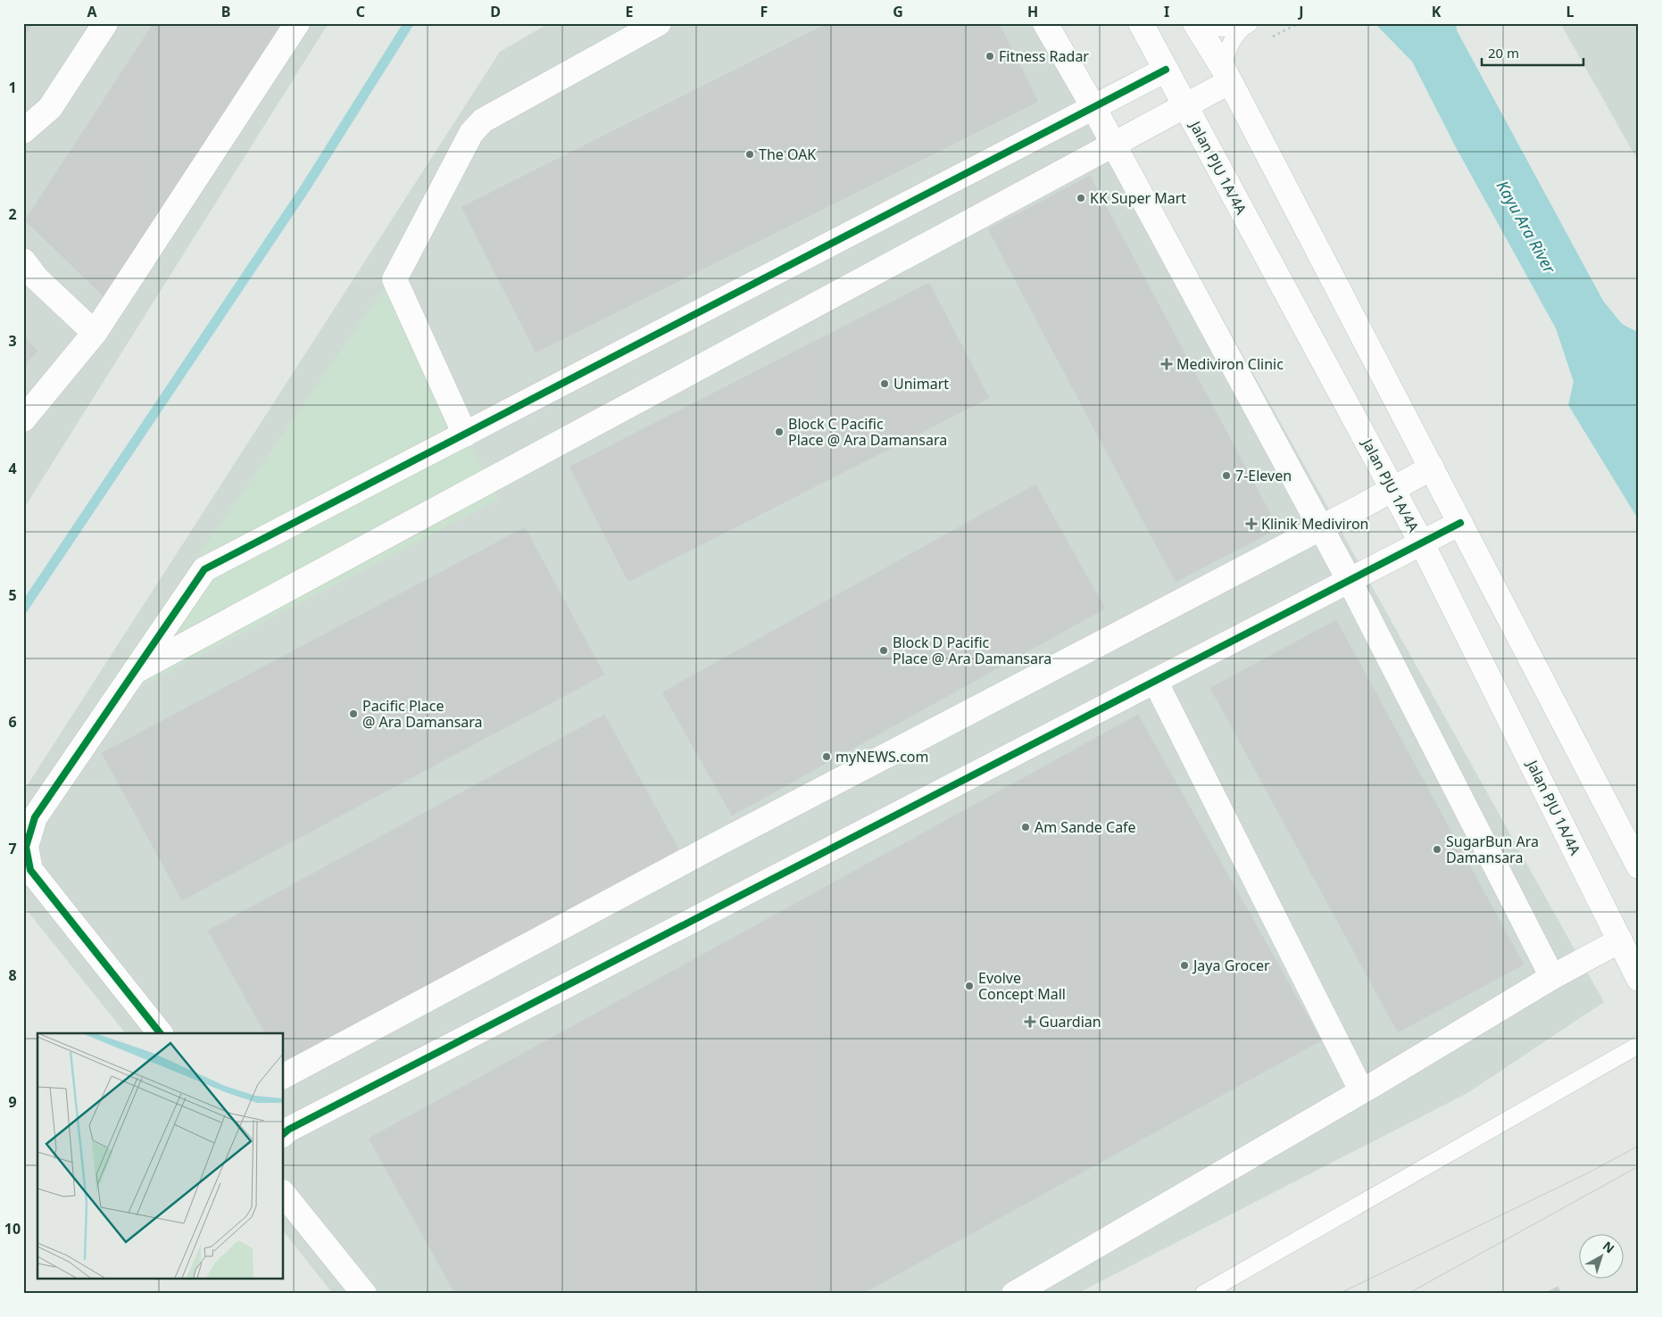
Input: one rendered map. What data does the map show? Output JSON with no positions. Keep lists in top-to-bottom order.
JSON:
{
  "streets": {
    "street": ["Jalan PJU 1A/4A"]
  },
  "water": ["Kayu Ara River"],
  "places": {
    "other": [
      "Fitness Radar",
      "The OAK",
      "KK Super Mart",
      "Unimart",
      "Block C Pacific Place @ Ara Damansara",
      "7-Eleven",
      "Block D Pacific Place @ Ara Damansara",
      "Pacific Place @ Ara Damansara",
      "myNEWS.com",
      "Am Sande Cafe",
      "SugarBun Ara Damansara",
      "Jaya Grocer",
      "Evolve Concept Mall"
    ],
    "health": ["Mediviron Clinic", "Klinik Mediviron", "Guardian"]
  },
  "scale_bar": "20 m",
  "north": "top right",
  "grid": {
    "columns": [
      "A",
      "B",
      "C",
      "D",
      "E",
      "F",
      "G",
      "H",
      "I",
      "J",
      "K",
      "L"
    ],
    "rows": [
      "1",
      "2",
      "3",
      "4",
      "5",
      "6",
      "7",
      "8",
      "9",
      "10"
    ]
  }
}
